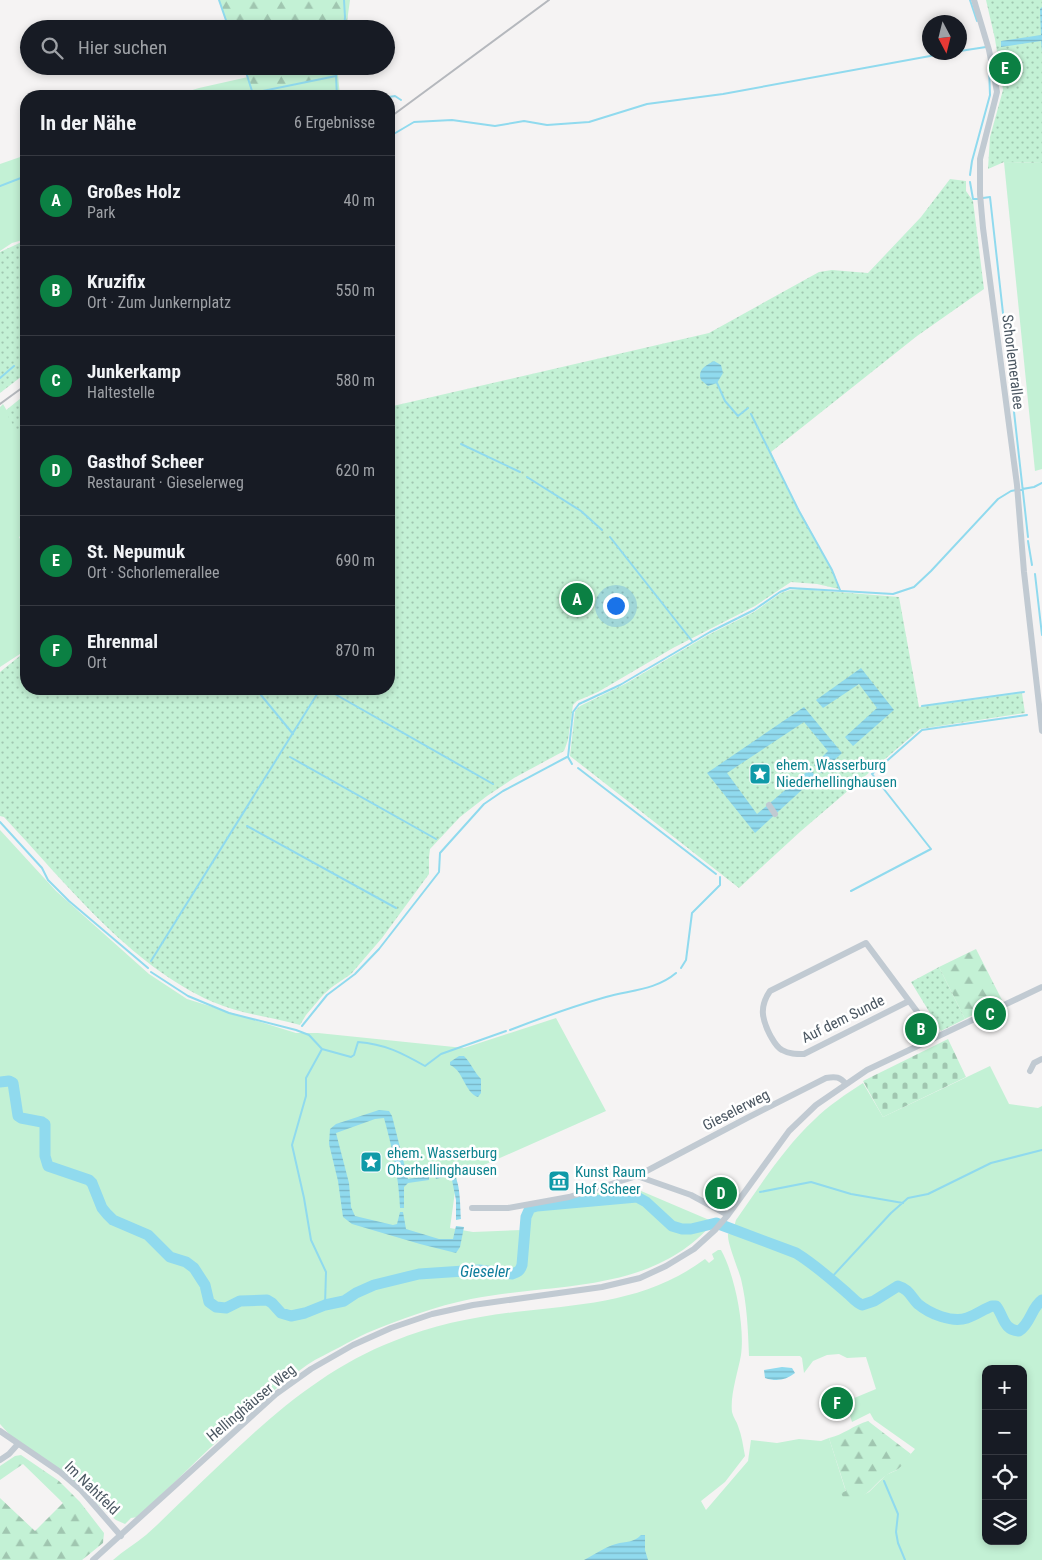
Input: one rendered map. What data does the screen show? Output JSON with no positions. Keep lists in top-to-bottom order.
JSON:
{
  "streets": {
    "street": [
      "Schorlemerallee",
      "Auf dem Sunde",
      "Gieselerweg",
      "Hellinghäuser Weg",
      "Im Nahtfeld"
    ]
  },
  "crossings": [
    ["Gieselerweg", "Hellinghäuser Weg"],
    ["Hellinghäuser Weg", "Im Nahtfeld"]
  ],
  "water": ["Gieseler"],
  "places": {
    "place": ["ehem. Wasserburg Niederhellinghausen", "ehem. Wasserburg Oberhellinghausen"],
    "museum": ["Kunst Raum Hof Scheer"]
  },
  "north": "bottom",
  "page": {
    "search": "Hier suchen",
    "pins": [
      "E",
      "A",
      "C",
      "B",
      "D",
      "F"
    ],
    "heading": ["In der Nähe", "6 Ergebnisse"],
    "list": [
      {
        "mark": "A",
        "name": "Großes Holz",
        "note": "Park",
        "value": "40 m"
      },
      {
        "mark": "B",
        "name": "Kruzifix",
        "note": "Ort · Zum Junkernplatz",
        "value": "550 m"
      },
      {
        "mark": "C",
        "name": "Junkerkamp",
        "note": "Haltestelle",
        "value": "580 m"
      },
      {
        "mark": "D",
        "name": "Gasthof Scheer",
        "note": "Restaurant · Gieselerweg",
        "value": "620 m"
      },
      {
        "mark": "E",
        "name": "St. Nepumuk",
        "note": "Ort · Schorlemerallee",
        "value": "690 m"
      },
      {
        "mark": "F",
        "name": "Ehrenmal",
        "note": "Ort",
        "value": "870 m"
      }
    ],
    "map_buttons": ["+", "−"]
  }
}
